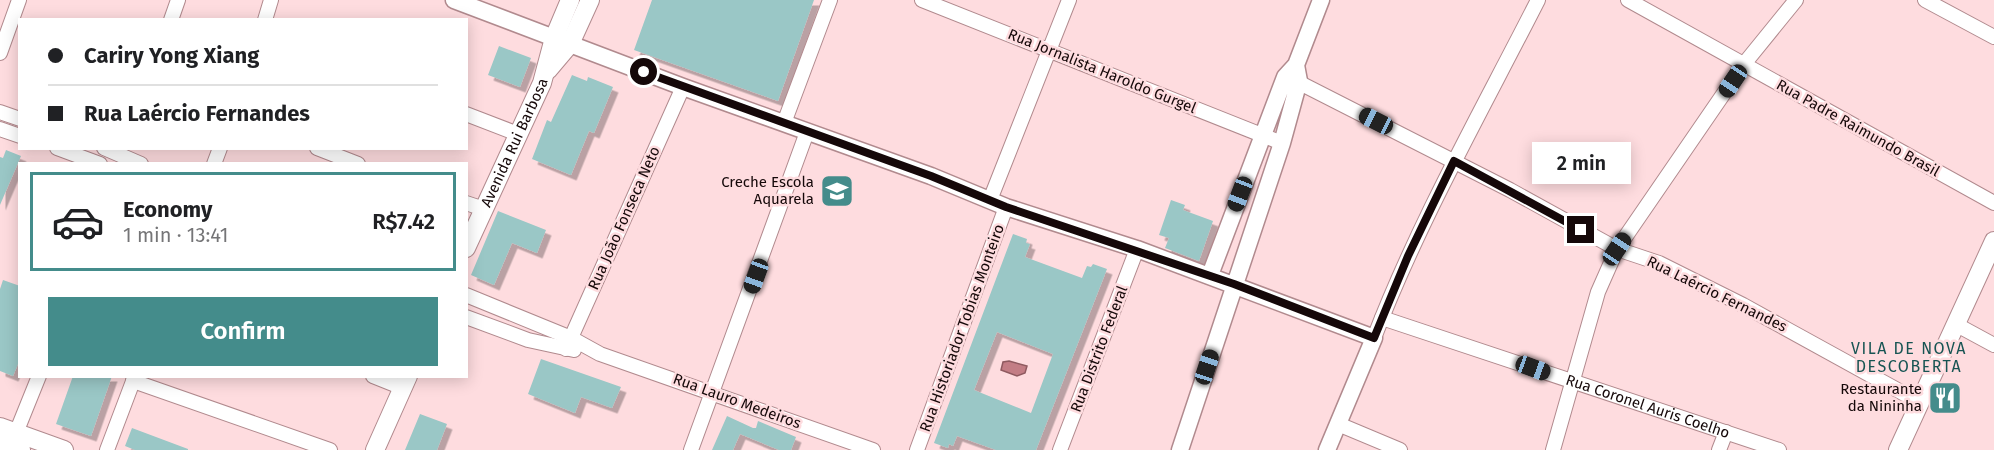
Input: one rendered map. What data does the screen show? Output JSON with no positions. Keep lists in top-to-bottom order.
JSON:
{
  "streets": {
    "main road": ["Avenida Rui Barbosa"],
    "street": [
      "Rua Jornalista Haroldo Gurgel",
      "Rua Padre Raimundo Brasil",
      "Rua João Fonseca Neto",
      "Rua Laércio Fernandes",
      "Rua Historiador Tobias Monteiro",
      "Rua Distrito Federal",
      "Rua Lauro Medeiros",
      "Rua Coronel Auris Coelho"
    ]
  },
  "crossings": [
    ["Rua Jornalista Haroldo Gurgel", "Rua Historiador Tobias Monteiro"],
    ["Rua João Fonseca Neto", "Rua Lauro Medeiros"]
  ],
  "districts": ["VILA DE NOVA DESCOBERTA"],
  "places": {
    "school or university": ["Creche Escola Aquarela"],
    "restaurant": ["Restaurante da Nininha"]
  },
  "page": {
    "banner": ["Cariry Yong Xiang", "Rua Laércio Fernandes"],
    "bubble": "2 min",
    "list": [
      {
        "name": "Economy",
        "note": "1 min · 13:41",
        "value": "R$7.42"
      }
    ],
    "buttons": "Confirm"
  }
}
